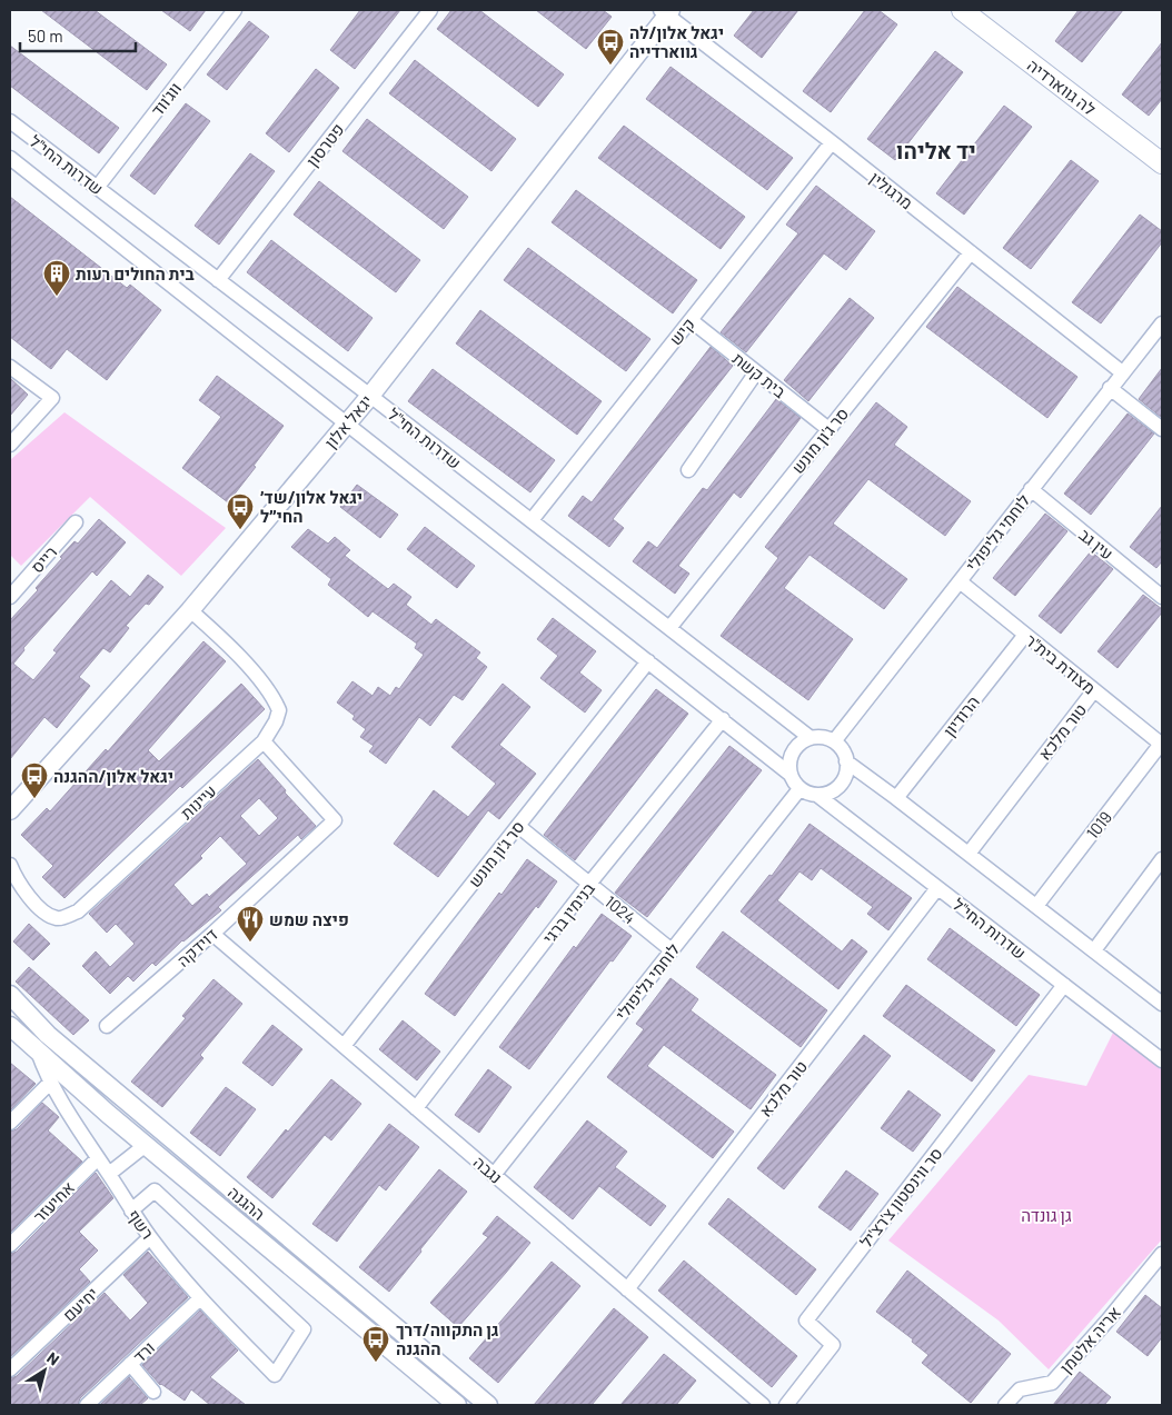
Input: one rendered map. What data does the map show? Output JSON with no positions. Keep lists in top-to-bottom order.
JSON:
{
  "streets": {
    "main road": ["לה גווארדיה"],
    "street": [
      "ווג'ווד",
      "פטרסון",
      "שדרות החי\"ל",
      "מרגולין",
      "קיש",
      "בית קשת",
      "יגאל אלון",
      "סר ג'ון מונש",
      "לוחמי גליפולי",
      "עין גב",
      "רייס",
      "מצודת בית\"ר",
      "הרודיון",
      "טור מלכא",
      "עיינות",
      "1019",
      "1024",
      "בנימין ברגי",
      "דוידקה",
      "נגבה",
      "סר ווינסטון צ'רצ'יל",
      "אחיעזר",
      "ההגנה",
      "רשף",
      "יחיעם",
      "אריה אלטמן",
      "ורד"
    ]
  },
  "crossings": [
    ["ווג'ווד", "שדרות החי\"ל"],
    ["פטרסון", "שדרות החי\"ל"],
    ["שדרות החי\"ל", "קיש"],
    ["שדרות החי\"ל", "יגאל אלון"],
    ["שדרות החי\"ל", "סר ג'ון מונש"],
    ["שדרות החי\"ל", "לוחמי גליפולי"],
    ["שדרות החי\"ל", "טור מלכא"],
    ["שדרות החי\"ל", "בנימין ברגי"],
    ["שדרות החי\"ל", "סר ווינסטון צ'רצ'יל"],
    ["מרגולין", "קיש"],
    ["מרגולין", "יגאל אלון"],
    ["מרגולין", "סר ג'ון מונש"],
    ["מרגולין", "לוחמי גליפולי"],
    ["קיש", "בית קשת"],
    ["בית קשת", "סר ג'ון מונש"],
    ["יגאל אלון", "עיינות"],
    ["סר ג'ון מונש", "1024"],
    ["סר ג'ון מונש", "נגבה"],
    ["לוחמי גליפולי", "עין גב"],
    ["לוחמי גליפולי", "מצודת בית\"ר"],
    ["לוחמי גליפולי", "1024"],
    ["לוחמי גליפולי", "נגבה"],
    ["מצודת בית\"ר", "הרודיון"],
    ["מצודת בית\"ר", "טור מלכא"],
    ["מצודת בית\"ר", "1019"],
    ["טור מלכא", "נגבה"],
    ["עיינות", "דוידקה"],
    ["1024", "בנימין ברגי"],
    ["בנימין ברגי", "נגבה"],
    ["דוידקה", "נגבה"],
    ["אחיעזר", "רשף"],
    ["ההגנה", "רשף"],
    ["רשף", "יחיעם"],
    ["רשף", "ורד"]
  ],
  "districts": ["יד אליהו"],
  "parks": ["גן גונדה"],
  "places": {
    "bus stop": [
      "יגאל אלון/לה גווארדייה",
      "יגאל אלון/שד׳ החי״ל",
      "יגאל אלון/ההגנה",
      "גן התקווה/דרך ההגנה"
    ],
    "building": ["בית החולים רעות"],
    "restaurant": ["פיצה שמש"]
  },
  "scale_bar": "50 m",
  "north": "top right"
}
